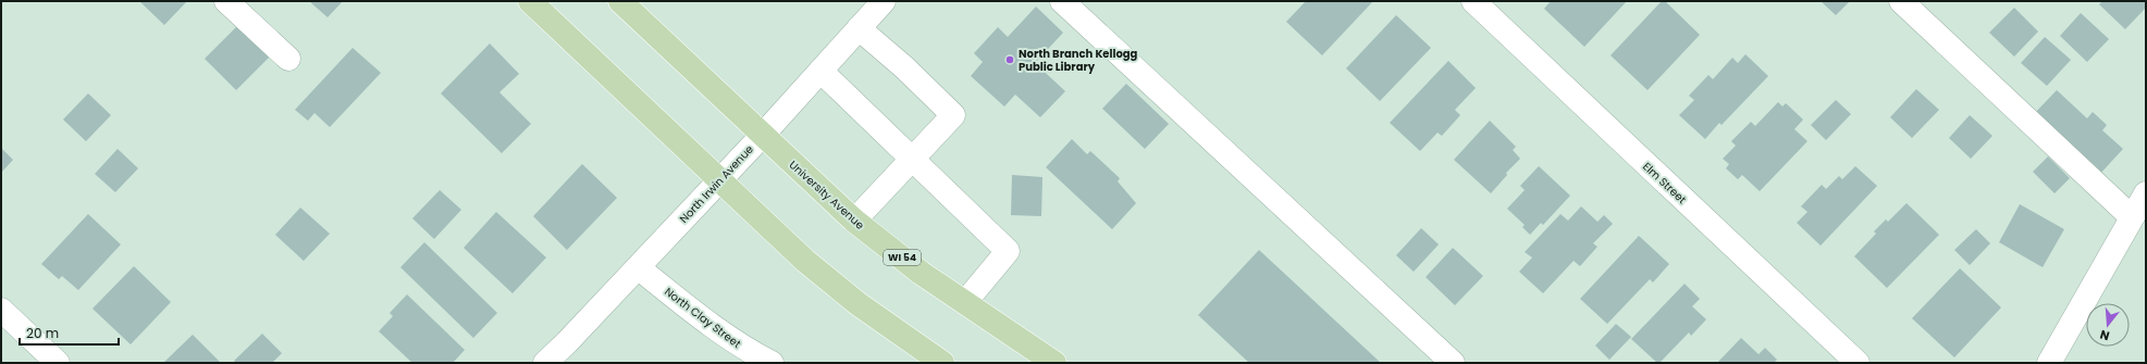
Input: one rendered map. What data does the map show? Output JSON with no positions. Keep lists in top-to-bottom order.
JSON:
{
  "streets": {
    "main road": ["University Avenue", "WI 54"],
    "street": ["Elm Street", "North Irwin Avenue", "North Clay Street"]
  },
  "crossings": [
    ["North Irwin Avenue", "University Avenue"],
    ["North Irwin Avenue", "North Clay Street"]
  ],
  "places": ["North Branch Kellogg Public Library"],
  "scale_bar": "20 m",
  "north": "bottom"
}
